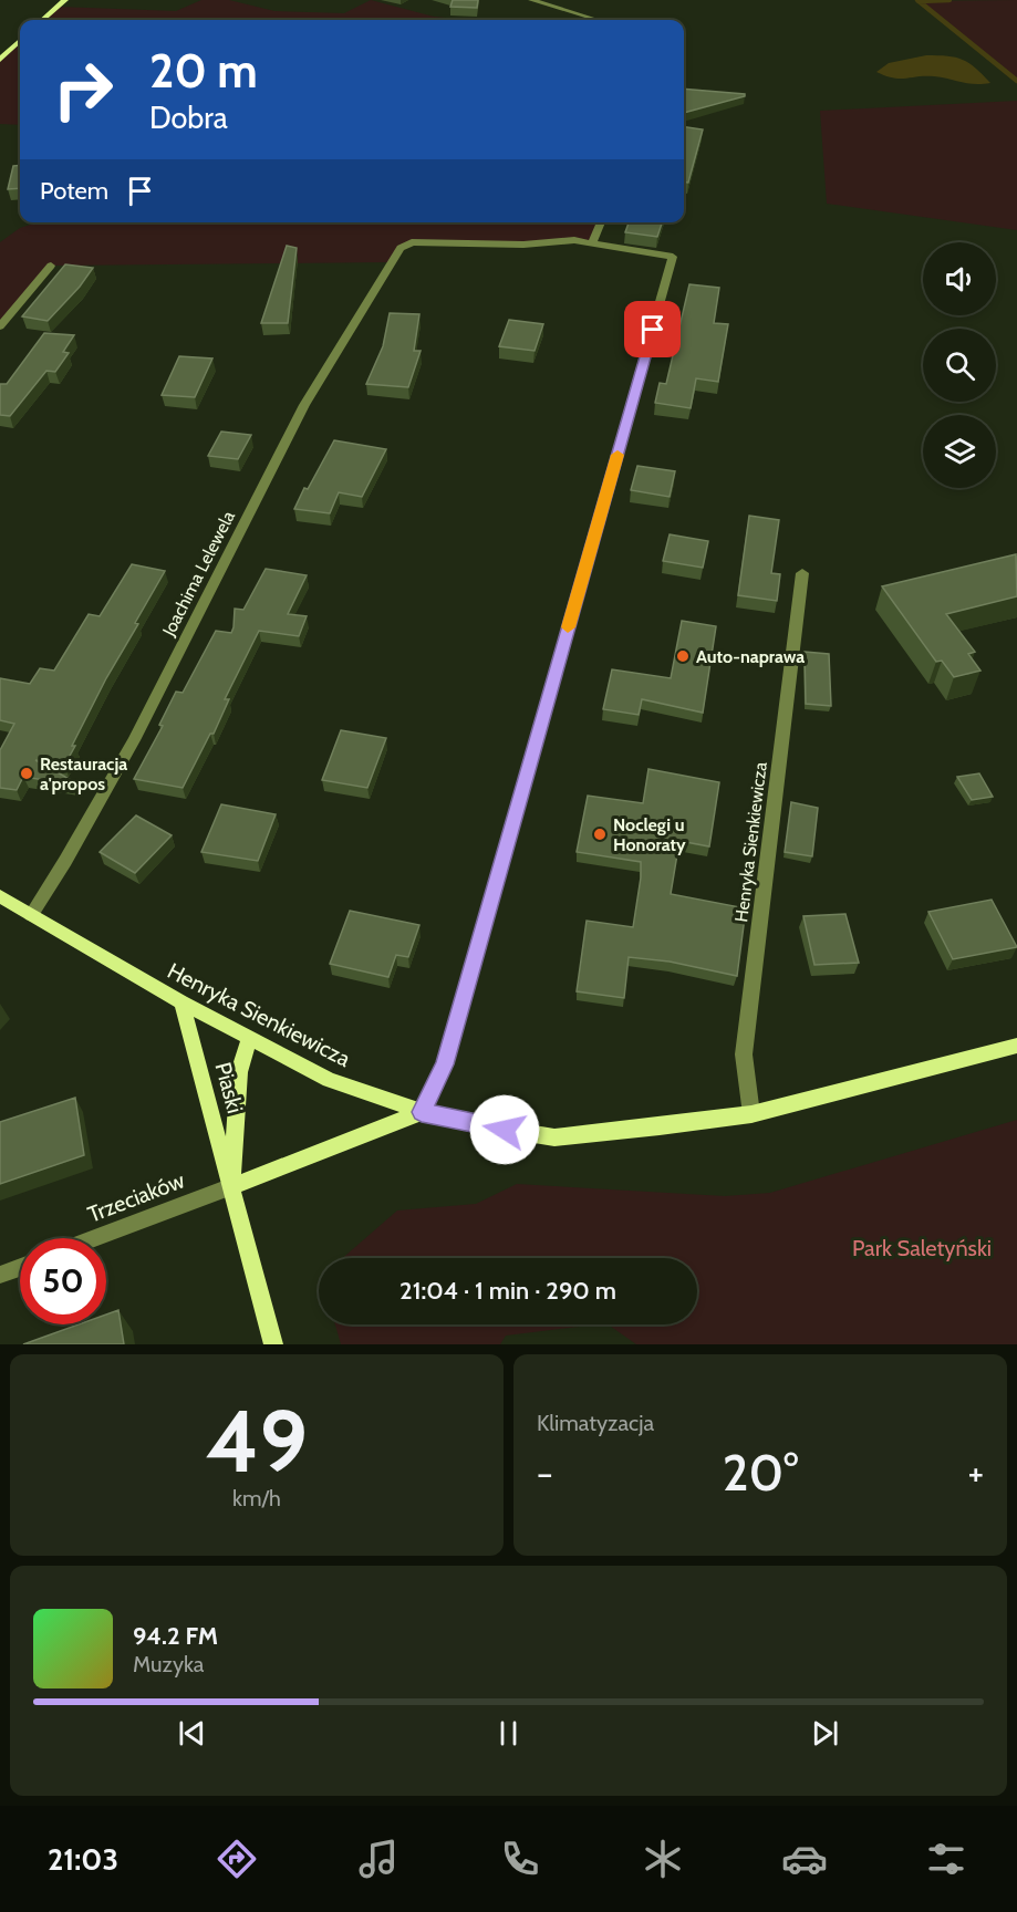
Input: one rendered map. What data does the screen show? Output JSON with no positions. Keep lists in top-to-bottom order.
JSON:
{
  "streets": {
    "main road": ["Henryka Sienkiewicza", "Piaski"],
    "street": ["Joachima Lelewela", "Trzeciaków"]
  },
  "crossings": [
    ["Joachima Lelewela", "Henryka Sienkiewicza"],
    ["Henryka Sienkiewicza", "Piaski"],
    ["Piaski", "Trzeciaków"]
  ],
  "parks": ["Park Saletyński"],
  "places": ["Auto-naprawa", "Restauracja a'propos", "Noclegi u Honoraty"],
  "page": {
    "turn": ["20 m", "Dobra"],
    "then": "Potem",
    "limit": "50",
    "trip": "21:04 · 1 min · 290 m",
    "tile": [
      ["49", "km/h"],
      "Klimatyzacja"
    ],
    "heat": ["−", "20°", "+"],
    "song": ["94.2 FM", "Muzyka"],
    "tabs": "21:03"
  }
}
